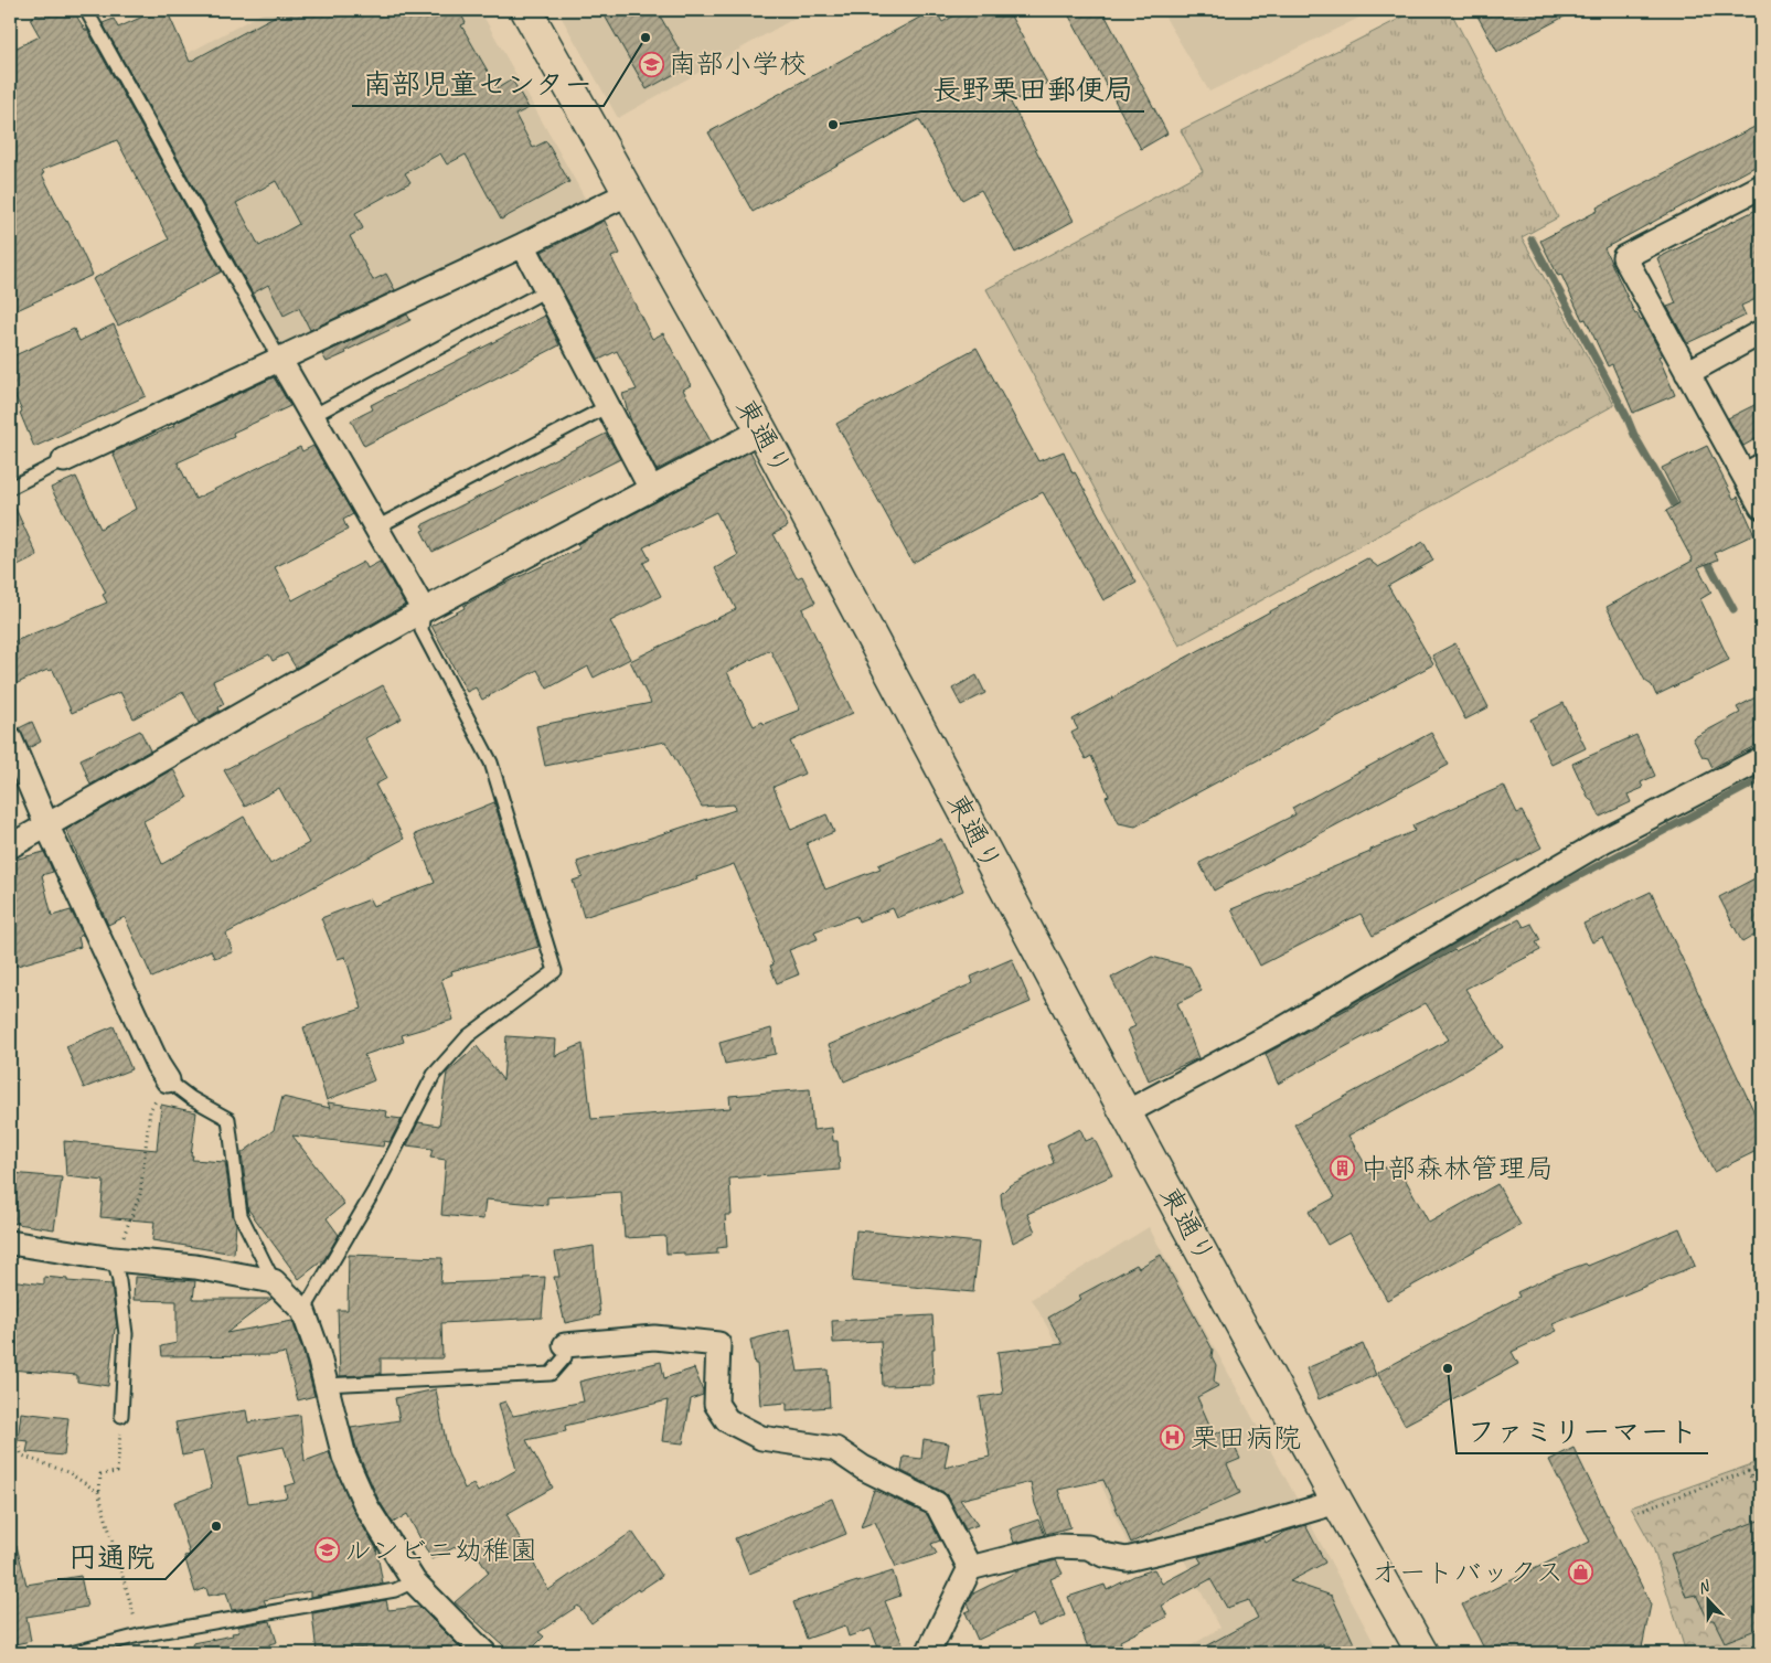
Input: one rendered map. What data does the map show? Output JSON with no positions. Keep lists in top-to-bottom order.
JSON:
{
  "streets": {
    "street": ["東通り"]
  },
  "places": {
    "other": [
      "南部児童センター",
      "長野栗田郵便局",
      "ファミリーマート",
      "円通院"
    ],
    "school or university": ["南部小学校", "ルンビニ幼稚園"],
    "building": ["中部森林管理局"],
    "hospital": ["栗田病院"],
    "shop": ["オートバックス"]
  },
  "north": "top"
}
